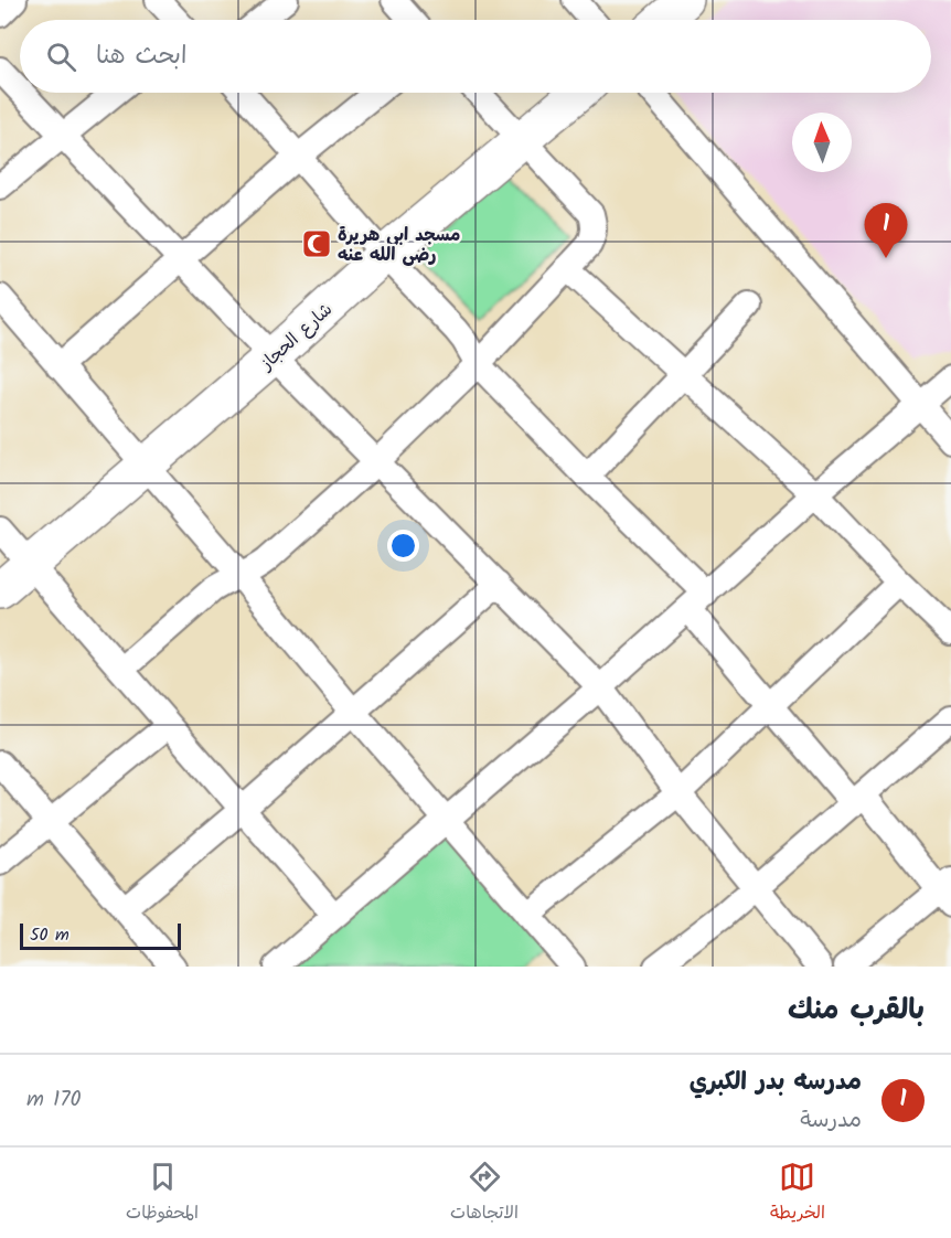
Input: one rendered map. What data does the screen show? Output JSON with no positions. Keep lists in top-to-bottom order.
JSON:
{
  "streets": {
    "main road": ["شارع الحجاز"]
  },
  "places": {
    "mosque": ["مسجد ابي هريرة رضى الله عنه"]
  },
  "scale_bar": "50 m",
  "north": "top",
  "page": {
    "search": "ابحث هنا",
    "pins": "1",
    "scale": "50 m",
    "heading": "بالقرب منك",
    "list": [
      {
        "mark": "1",
        "name": "مدرسه بدر الكبري",
        "note": "مدرسة",
        "value": "170 m"
      }
    ],
    "nav": ["الخريطة", "الاتجاهات", "المحفوظات"]
  }
}
